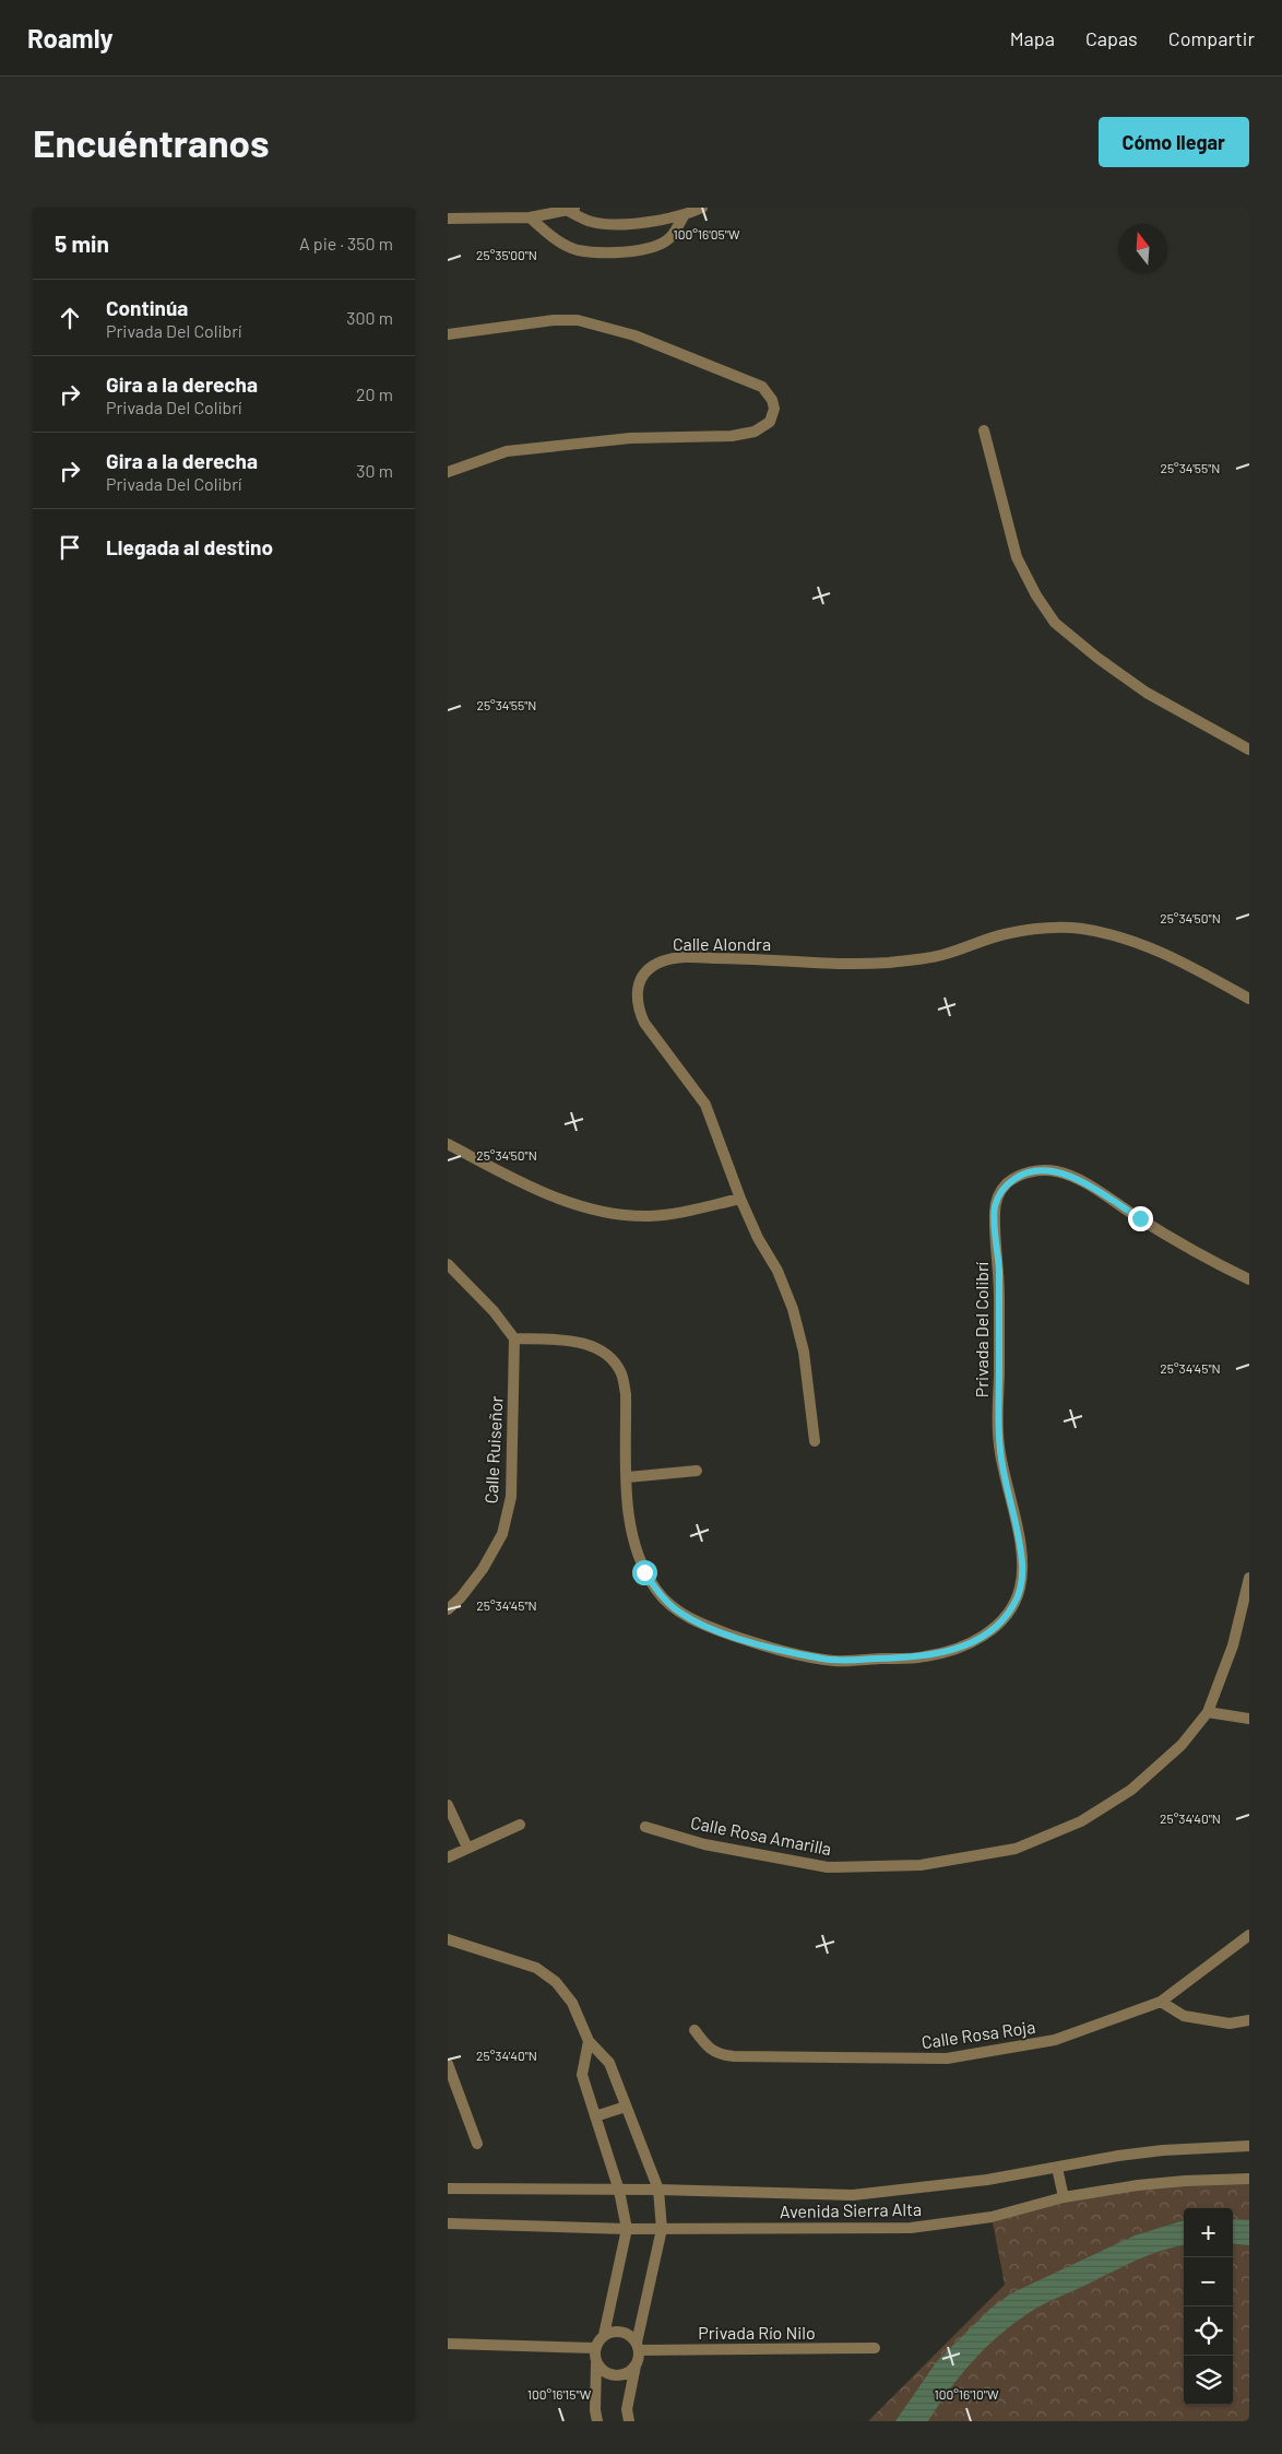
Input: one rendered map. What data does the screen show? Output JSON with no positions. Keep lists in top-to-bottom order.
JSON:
{
  "streets": {
    "street": [
      "Calle Alondra",
      "Privada Del Colibrí",
      "Calle Ruiseñor",
      "Calle Rosa Amarilla",
      "Calle Rosa Roja",
      "Avenida Sierra Alta",
      "Privada Río Nilo"
    ]
  },
  "crossings": [
    ["Privada Del Colibrí", "Calle Ruiseñor"]
  ],
  "north": "top",
  "page": {
    "header": "Roamly",
    "nav": ["Mapa", "Capas", "Compartir"],
    "buttons": "Cómo llegar",
    "title": "Encuéntranos",
    "heading": ["5 min", "A pie · 350 m"],
    "list": [
      ["Continúa", "Privada Del Colibrí", "300 m"],
      ["Gira a la derecha", "Privada Del Colibrí", "20 m"],
      ["Gira a la derecha", "Privada Del Colibrí", "30 m"],
      "Llegada al destino"
    ],
    "map_buttons": ["+", "−"]
  },
  "coordinates": [
    "100°16'05\"W",
    "25°35'00\"N",
    "25°34'55\"N",
    "25°34'50\"N",
    "25°34'45\"N",
    "25°34'40\"N",
    "100°16'15\"W",
    "100°16'10\"W"
  ]
}
